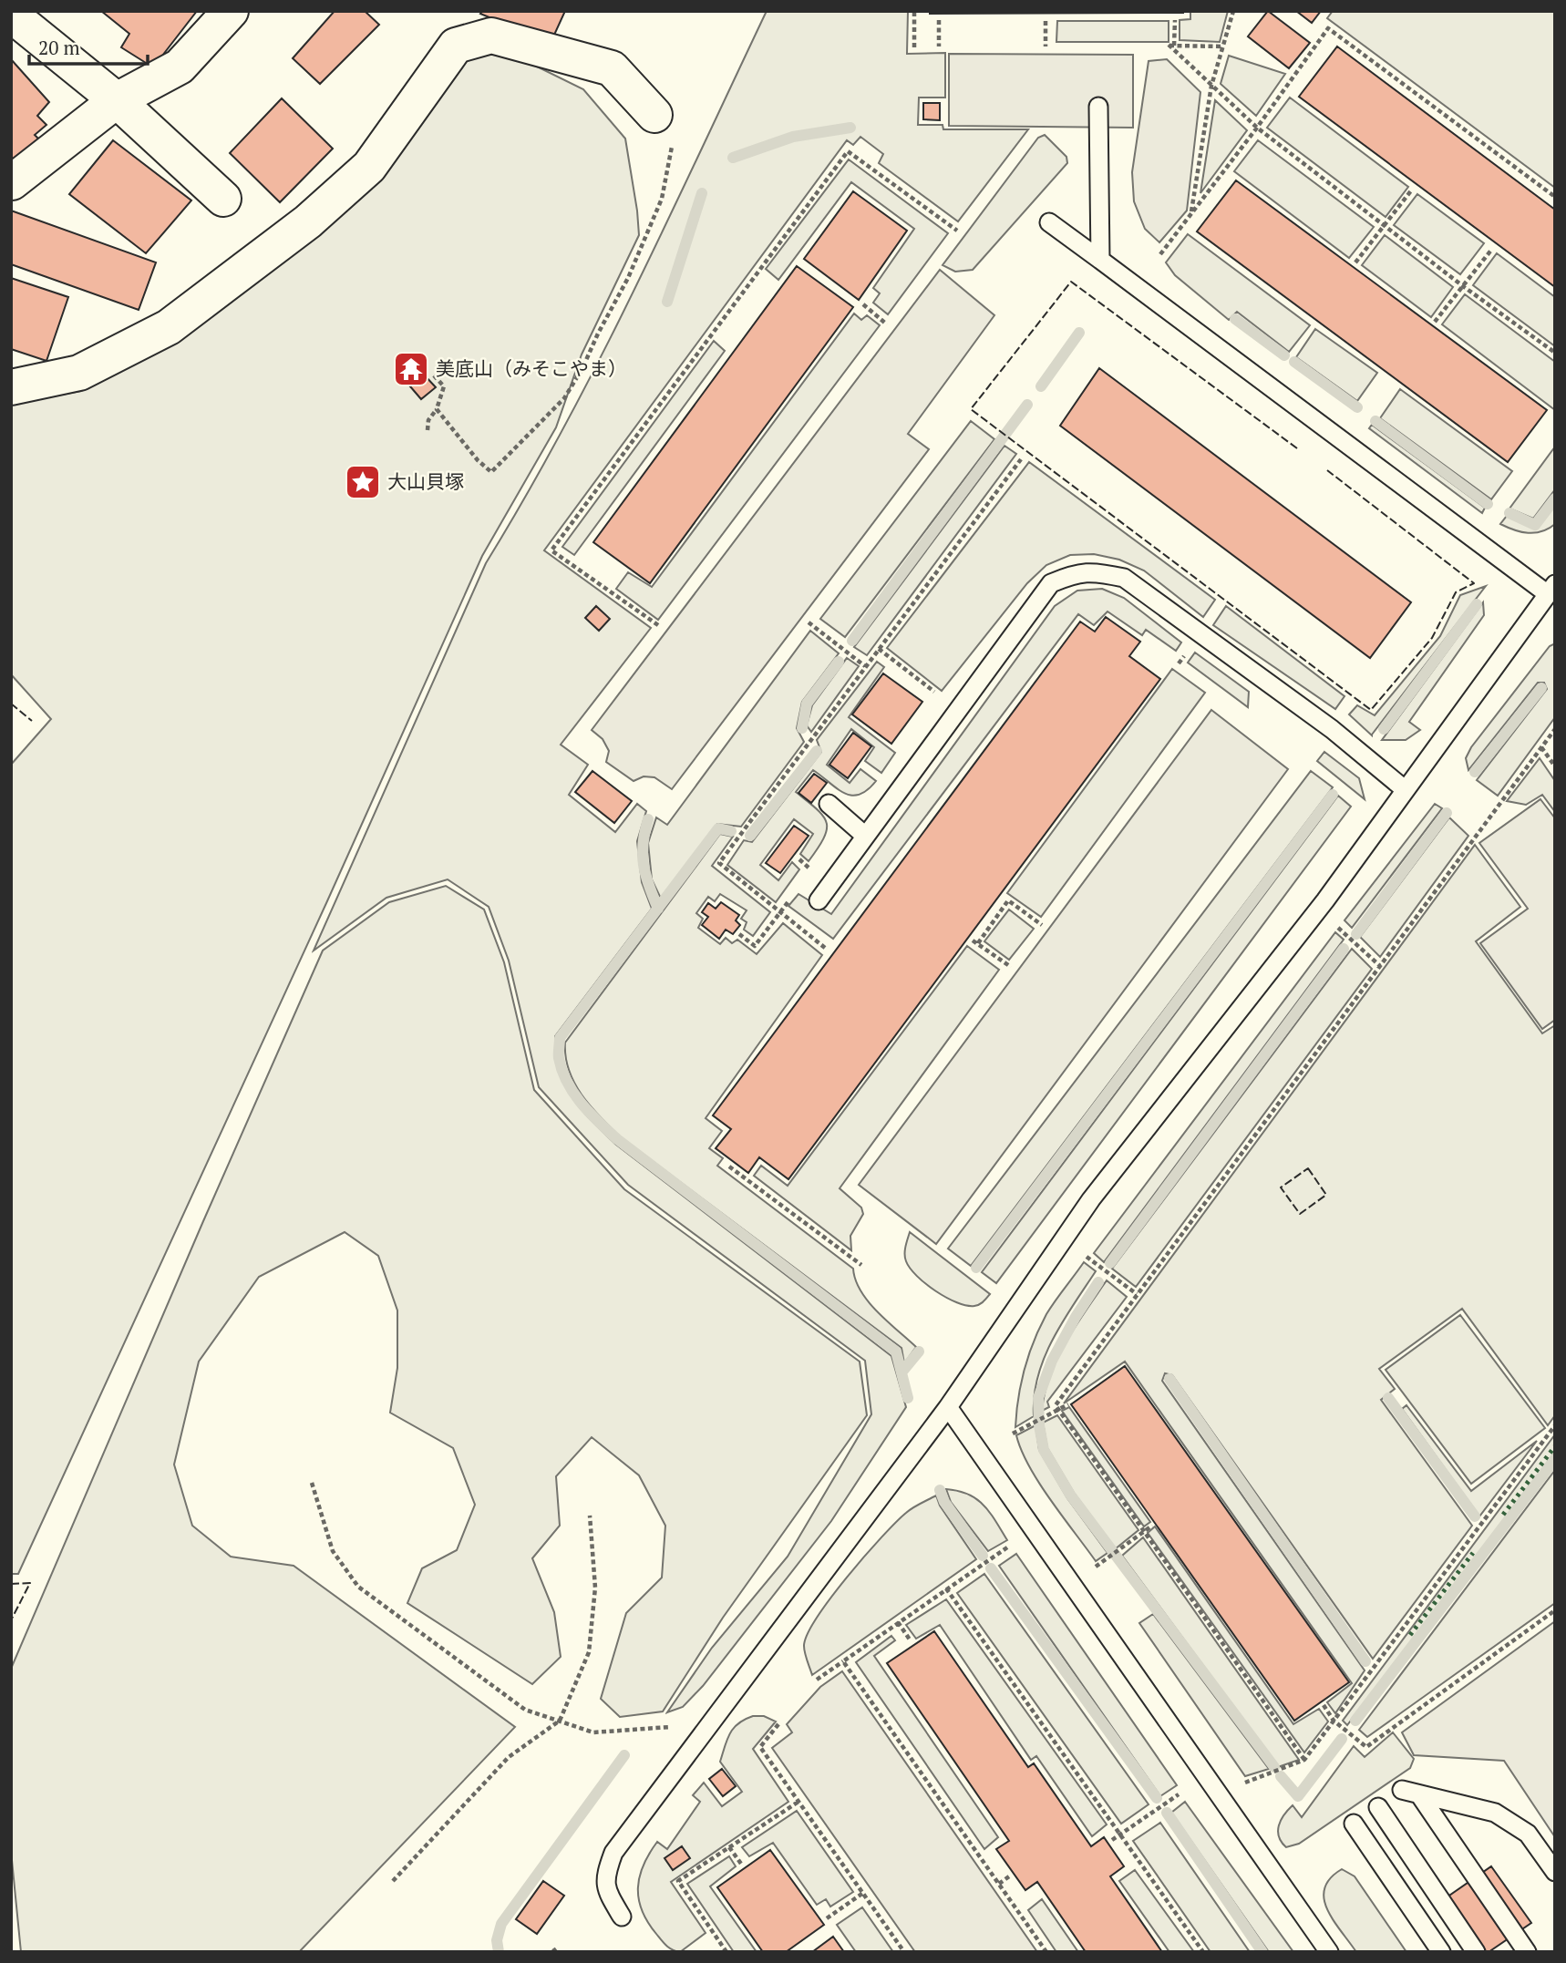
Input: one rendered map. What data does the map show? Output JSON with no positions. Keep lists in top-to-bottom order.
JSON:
{
  "places": {
    "temple": ["美底山（みそこやま）"],
    "place": ["大山貝塚"]
  },
  "scale_bar": "20 m"
}
